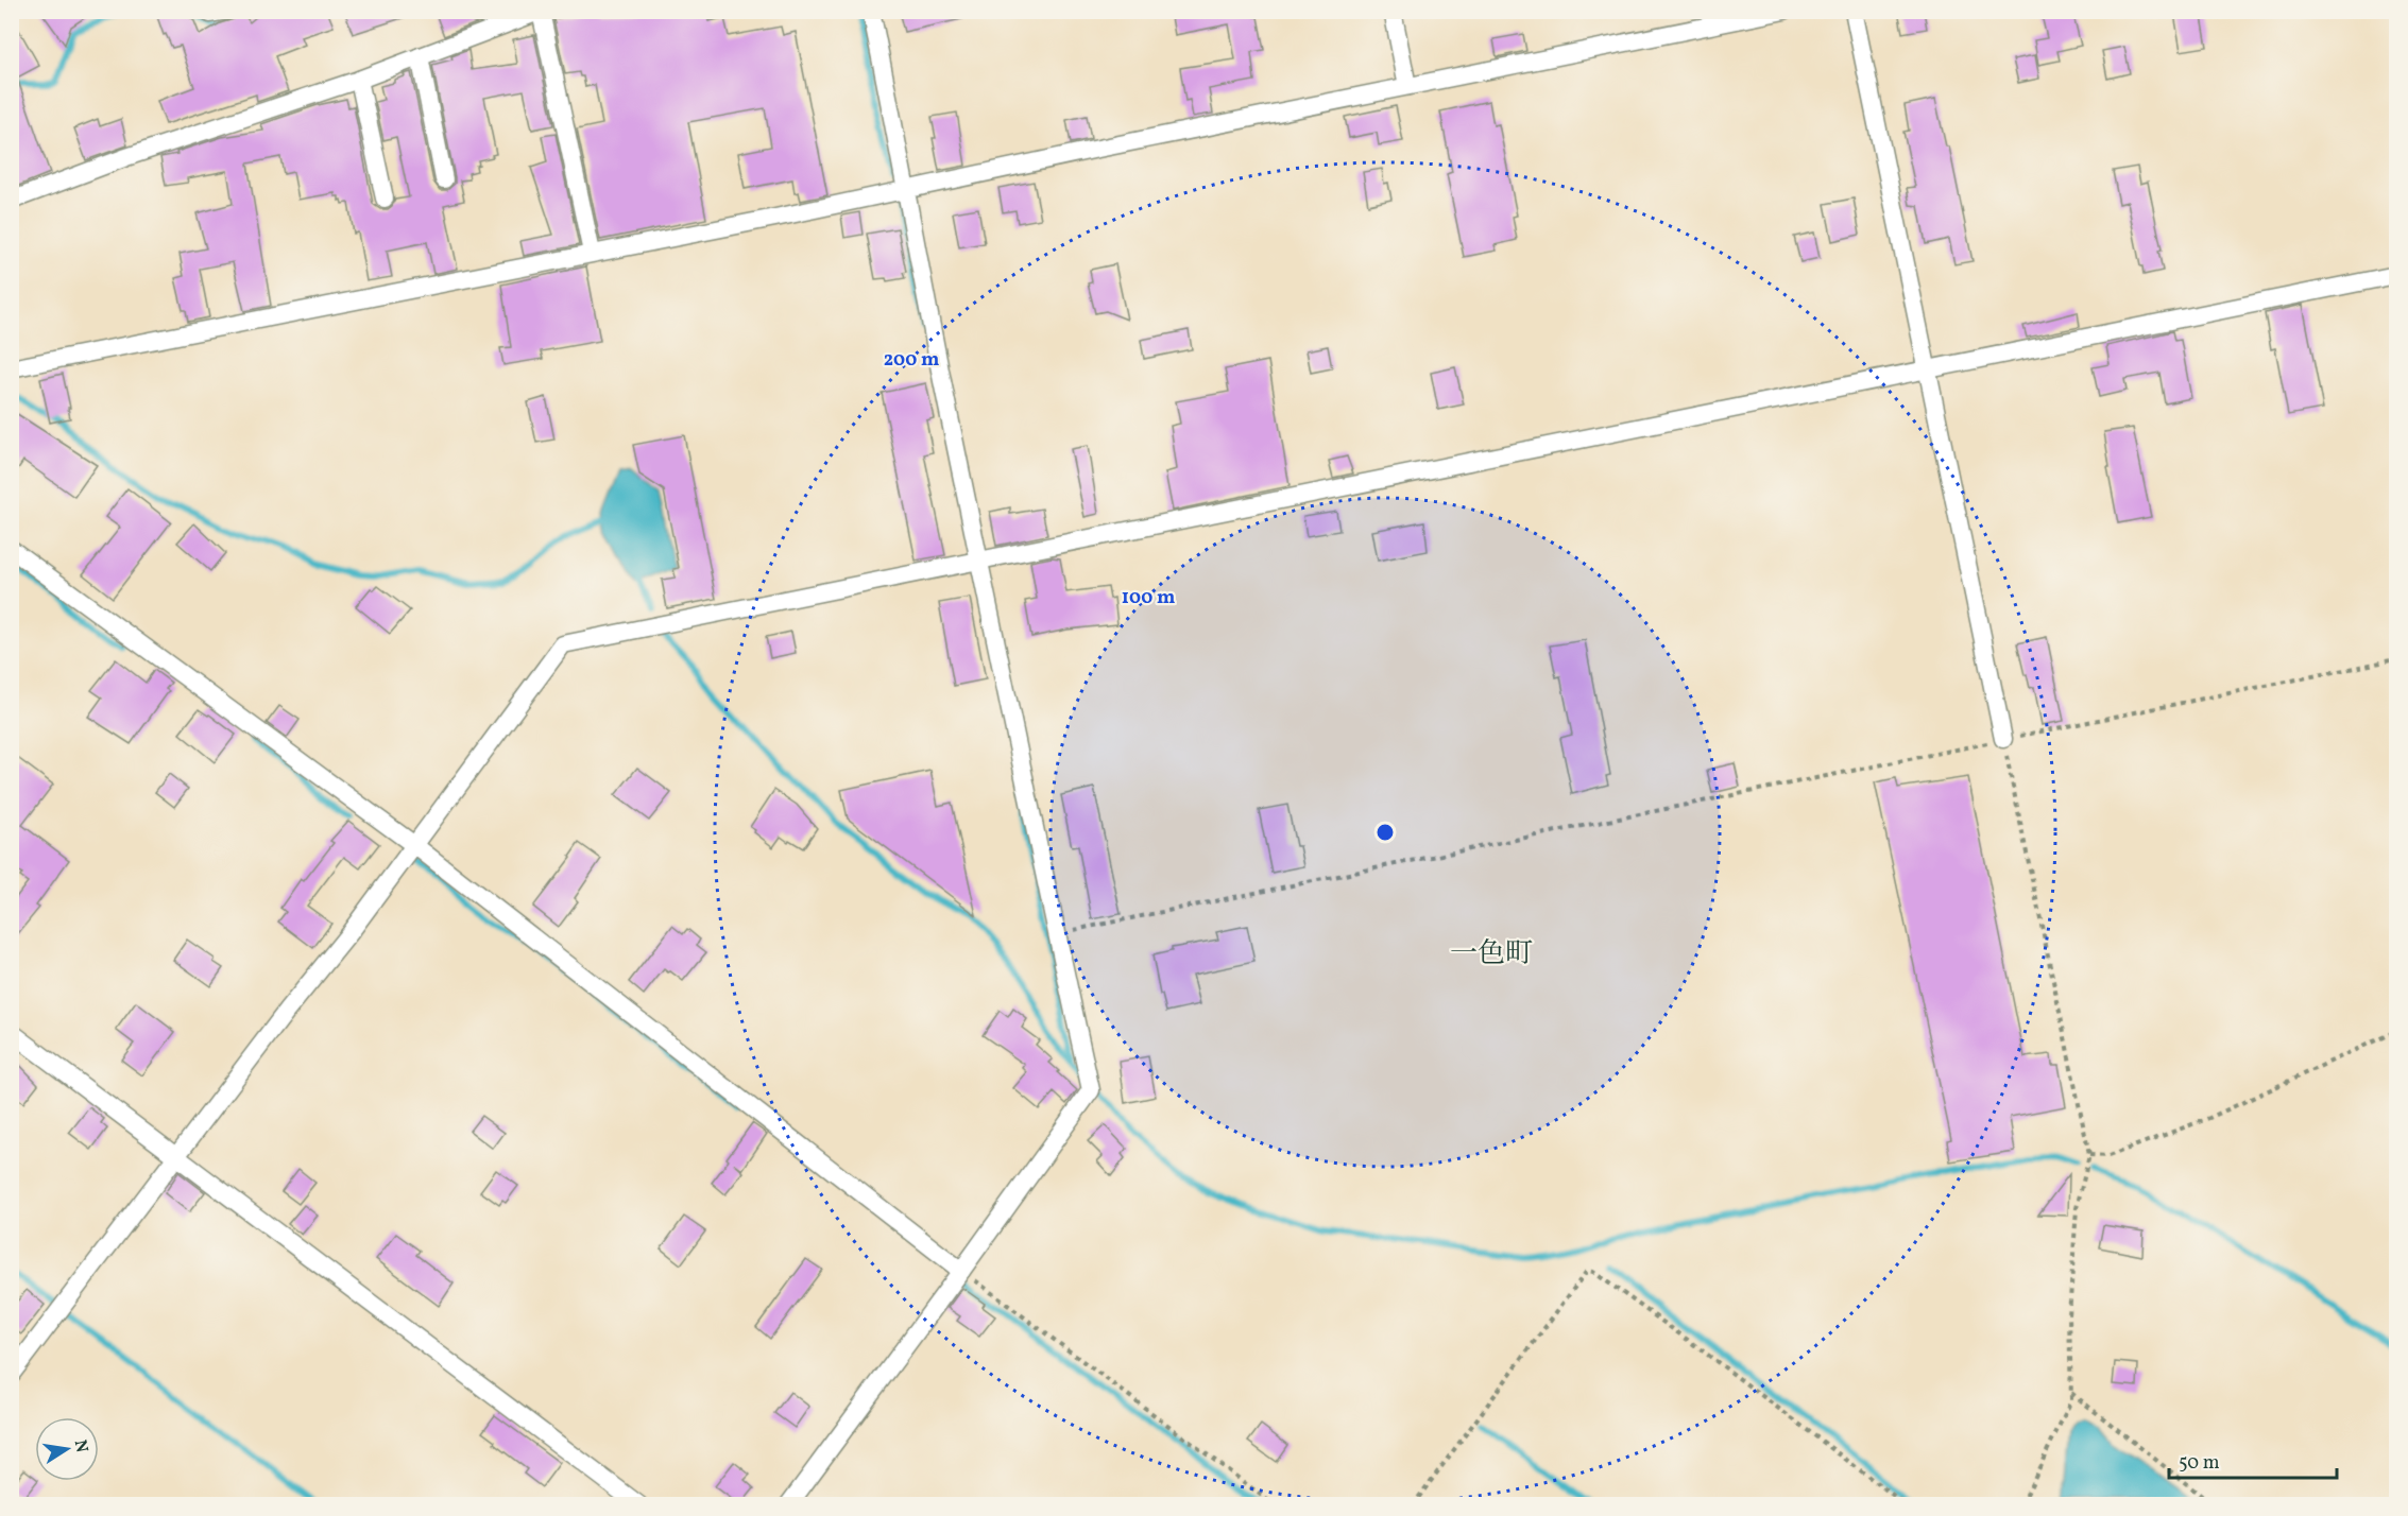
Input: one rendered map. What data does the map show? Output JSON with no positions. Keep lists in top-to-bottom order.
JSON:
{
  "districts": ["一色町"],
  "scale_bar": "50 m",
  "north": "right",
  "rings": ["200 m", "100 m"]
}
